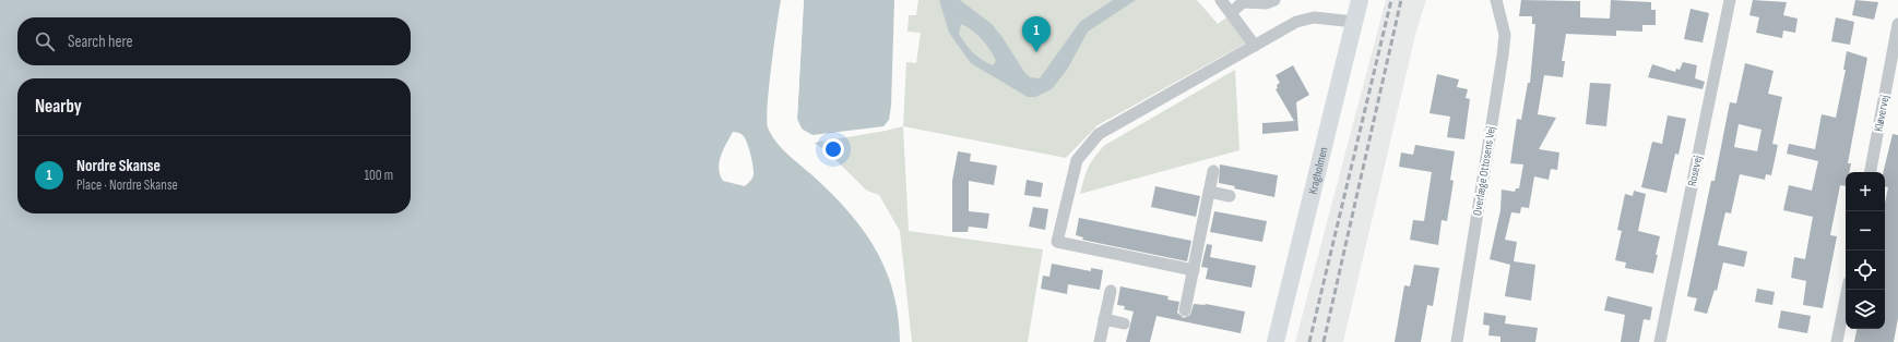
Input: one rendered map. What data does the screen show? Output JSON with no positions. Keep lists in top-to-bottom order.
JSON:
{
  "streets": {
    "street": [
      "Kløvervej",
      "Kragholmen",
      "Overlæge Ottosens Vej",
      "Rosevej"
    ]
  },
  "page": {
    "pins": "1",
    "search": "Search here",
    "heading": "Nearby",
    "list": [
      {
        "mark": "1",
        "name": "Nordre Skanse",
        "note": "Place · Nordre Skanse",
        "value": "100 m"
      }
    ],
    "map_buttons": ["+", "−"]
  }
}
